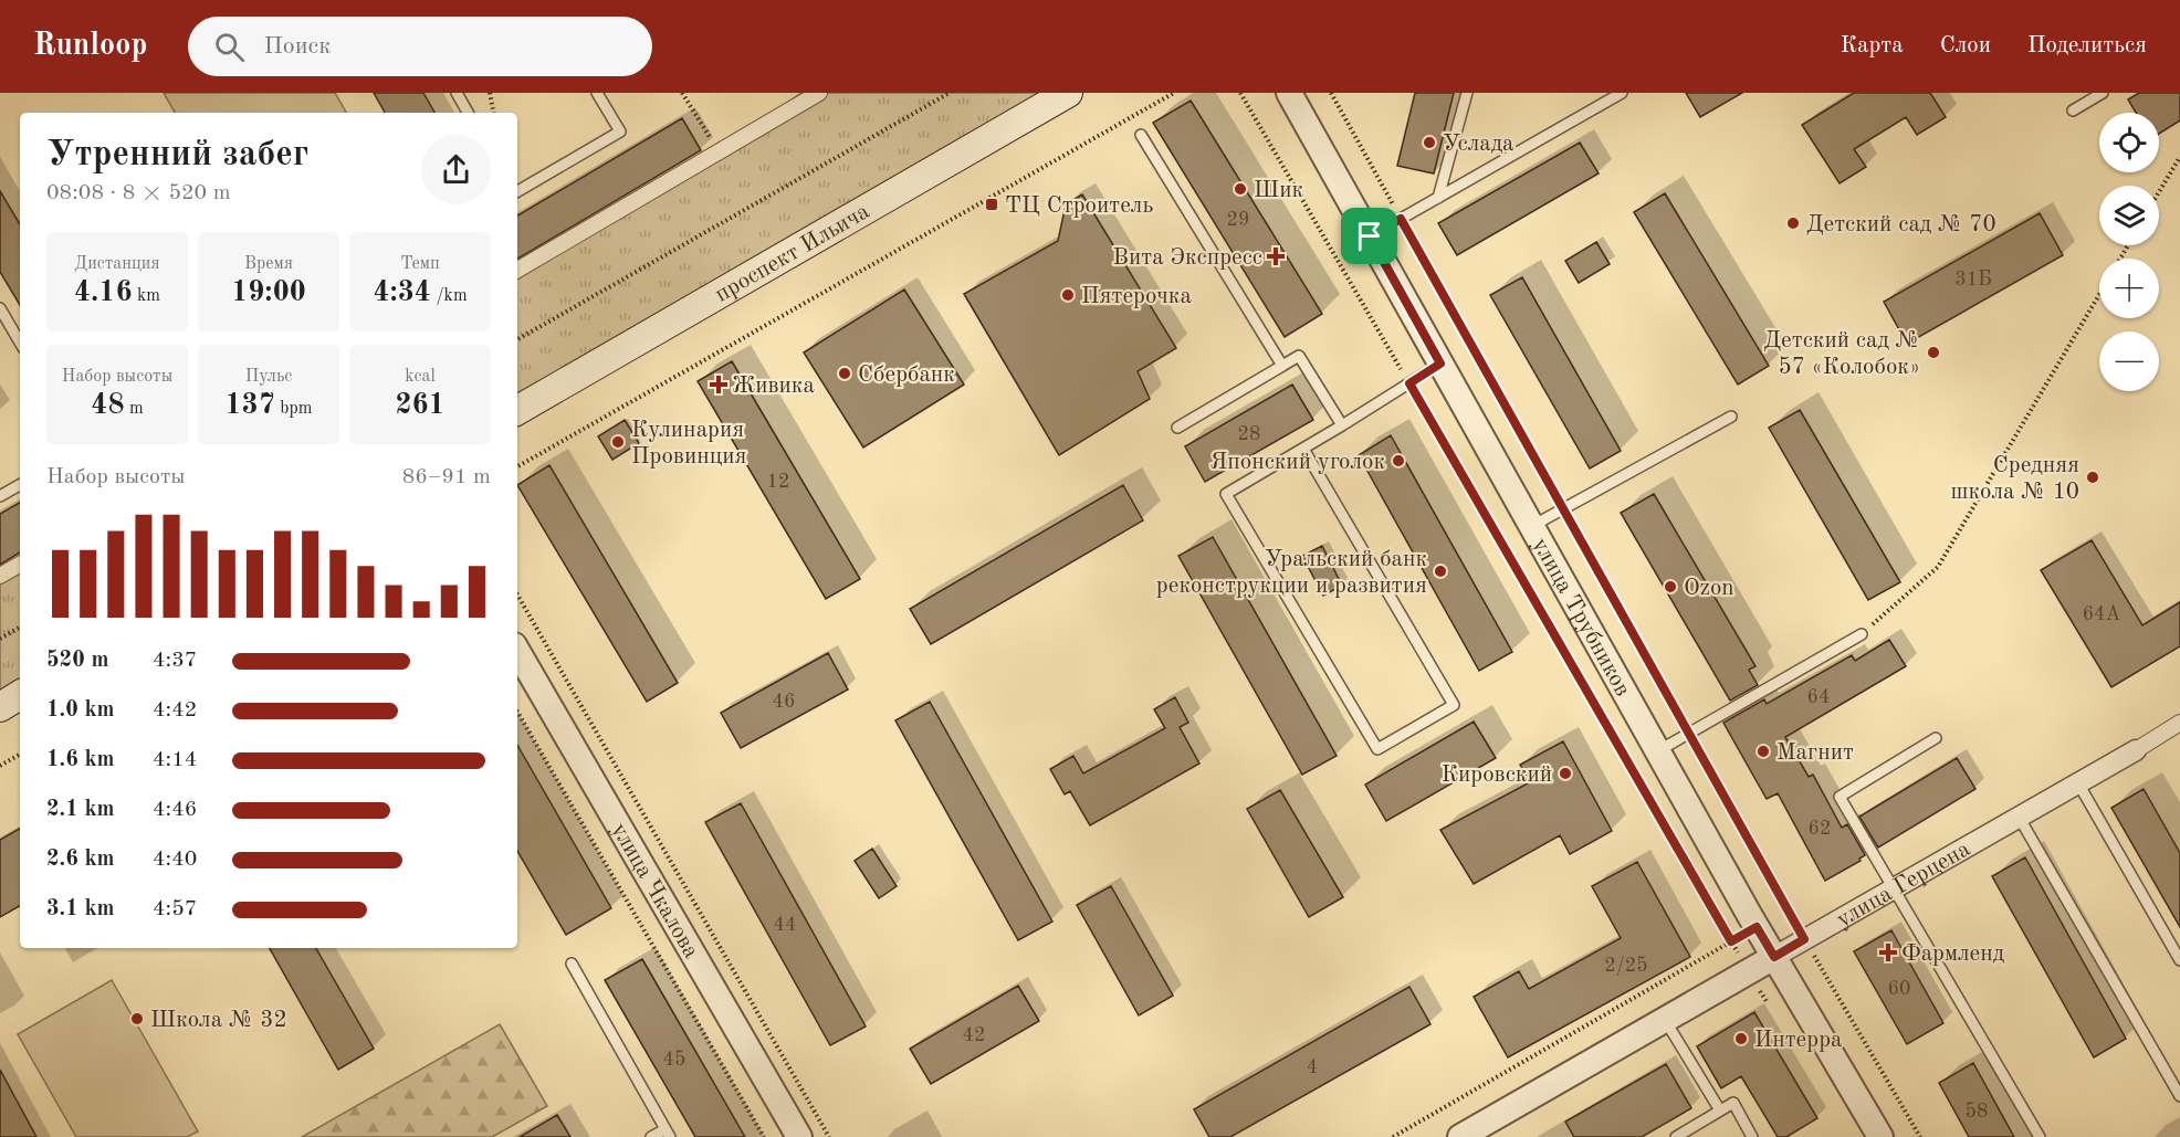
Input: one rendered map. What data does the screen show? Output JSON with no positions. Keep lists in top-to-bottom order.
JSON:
{
  "streets": {
    "main road": ["проспект Ильича"],
    "street": ["улица Трубников", "улица Герцена", "улица Чкалова"]
  },
  "crossings": [
    ["улица Трубников", "улица Герцена"]
  ],
  "places": {
    "other": [
      "Услада",
      "Шик",
      "Детский сад № 70",
      "Пятерочка",
      "Детский сад № 57 «Колобок»",
      "Сбербанк",
      "Кулинария Провинция",
      "Японский уголок",
      "Средняя школа № 10",
      "Уральский банк реконструкции и развития",
      "Ozon",
      "Магнит",
      "Кировский",
      "Школа № 32",
      "Интерра"
    ],
    "transit": ["ТЦ Строитель"],
    "health": ["Вита Экспресс", "Живика", "Фармленд"]
  },
  "house_numbers": [
    "29",
    "31Б",
    "28",
    "12",
    "64А",
    "64",
    "46",
    "62",
    "44",
    "2/25",
    "60",
    "42",
    "45",
    "4",
    "58"
  ],
  "page": {
    "header": "Runloop",
    "search": "Поиск",
    "nav": ["Карта", "Слои", "Поделиться"],
    "map_buttons": ["+", "−"],
    "heading": ["Утренний забег", "08:08 · 8 × 520 m"],
    "stats": [
      ["Дистанция", "4.16 km"],
      ["Время", "19:00"],
      ["Темп", "4:34 /km"],
      ["Набор высоты", "48 m"],
      ["Пульс", "137 bpm"],
      ["kcal", "261"]
    ],
    "chart": ["Набор высоты", "86–91 m"],
    "list": [
      {
        "name": "520 m",
        "note": "4:37"
      },
      {
        "name": "1.0 km",
        "note": "4:42"
      },
      {
        "name": "1.6 km",
        "note": "4:14"
      },
      {
        "name": "2.1 km",
        "note": "4:46"
      },
      {
        "name": "2.6 km",
        "note": "4:40"
      },
      {
        "name": "3.1 km",
        "note": "4:57"
      }
    ]
  }
}
